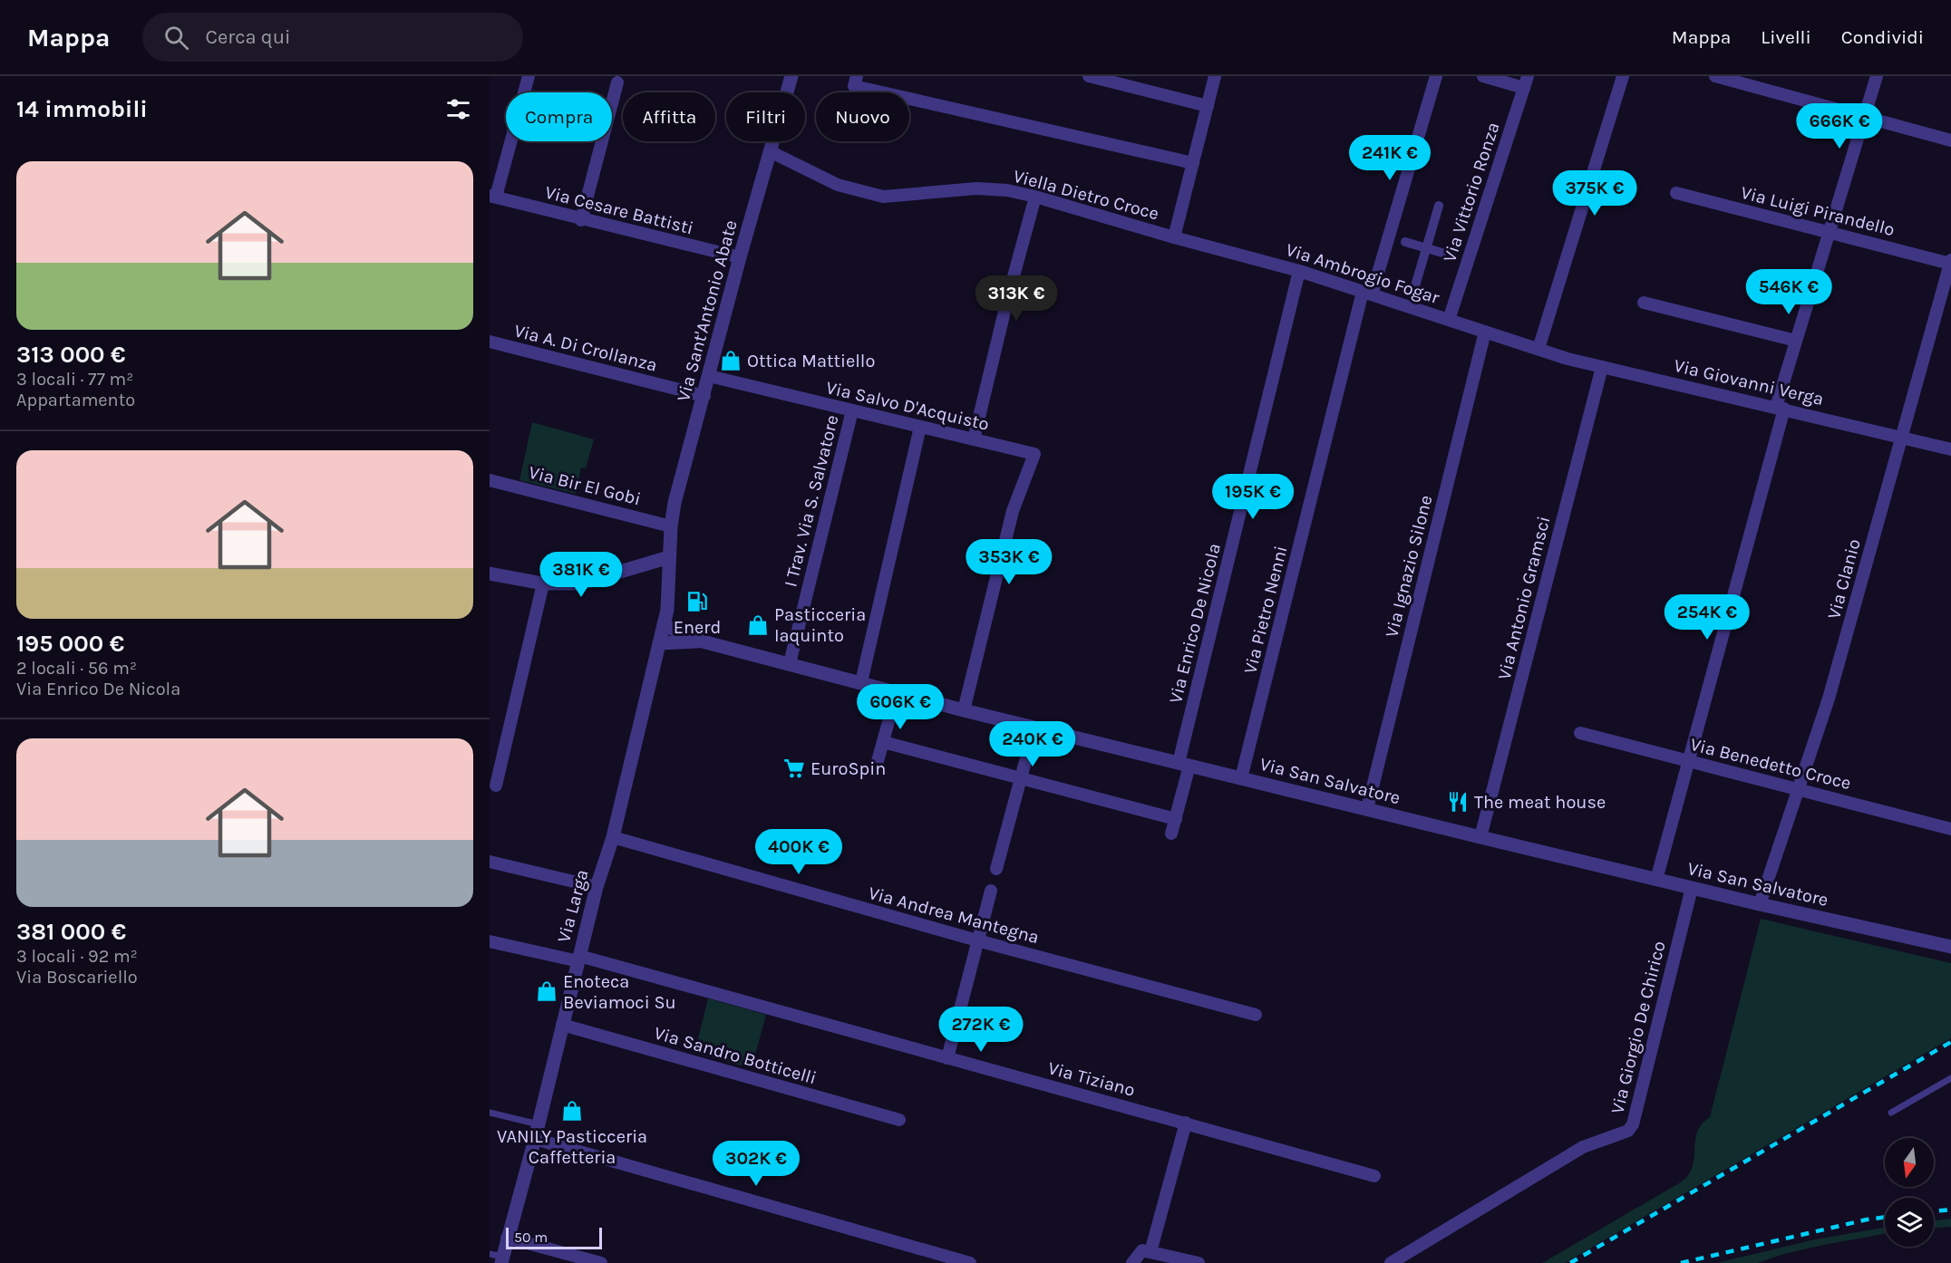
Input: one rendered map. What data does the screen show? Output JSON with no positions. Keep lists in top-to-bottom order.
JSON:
{
  "streets": {
    "street": [
      "Via Vittorio Ronza",
      "Viella Dietro Croce",
      "Via Cesare Battisti",
      "Via Luigi Pirandello",
      "Via Ambrogio Fogar",
      "Via Sant'Antonio Abate",
      "Via A. Di Crollanza",
      "Via Giovanni Verga",
      "Via Salvo D'Acquisto",
      "Via Bir El Gobi",
      "I Trav. Via S. Salvatore",
      "Via Ignazio Silone",
      "Via Clanio",
      "Via Antonio Gramsci",
      "Via Pietro Nenni",
      "Via Enrico De Nicola",
      "Via Benedetto Croce",
      "Via San Salvatore",
      "Via Larga",
      "Via Andrea Mantegna",
      "Via Giorgio De Chirico",
      "Via Sandro Botticelli",
      "Via Tiziano"
    ]
  },
  "crossings": [
    ["Via Vittorio Ronza", "Via Ambrogio Fogar"],
    ["Viella Dietro Croce", "Via Ambrogio Fogar"],
    ["Viella Dietro Croce", "Via Sant'Antonio Abate"],
    ["Via Cesare Battisti", "Via Sant'Antonio Abate"],
    ["Via Luigi Pirandello", "Via Clanio"],
    ["Via Ambrogio Fogar", "Via Giovanni Verga"],
    ["Via Ambrogio Fogar", "Via Ignazio Silone"],
    ["Via Ambrogio Fogar", "Via Pietro Nenni"],
    ["Via Ambrogio Fogar", "Via Enrico De Nicola"],
    ["Via Sant'Antonio Abate", "Via A. Di Crollanza"],
    ["Via Sant'Antonio Abate", "Via Salvo D'Acquisto"],
    ["Via Sant'Antonio Abate", "Via Bir El Gobi"],
    ["Via Sant'Antonio Abate", "Via Larga"],
    ["Via Giovanni Verga", "Via Clanio"],
    ["Via Giovanni Verga", "Via Antonio Gramsci"],
    ["Via Salvo D'Acquisto", "I Trav. Via S. Salvatore"],
    ["Via Salvo D'Acquisto", "Via San Salvatore"],
    ["I Trav. Via S. Salvatore", "Via San Salvatore"],
    ["Via Ignazio Silone", "Via San Salvatore"],
    ["Via Clanio", "Via Benedetto Croce"],
    ["Via Clanio", "Via San Salvatore"],
    ["Via Antonio Gramsci", "Via San Salvatore"],
    ["Via Pietro Nenni", "Via San Salvatore"],
    ["Via Enrico De Nicola", "Via San Salvatore"],
    ["Via San Salvatore", "Via Larga"],
    ["Via San Salvatore", "Via Giorgio De Chirico"],
    ["Via Larga", "Via Andrea Mantegna"],
    ["Via Larga", "Via Sandro Botticelli"],
    ["Via Larga", "Via Tiziano"]
  ],
  "places": {
    "shop": [
      "Ottica Mattiello",
      "Pasticceria Iaquinto",
      "Enoteca Beviamoci Su",
      "VANILY Pasticceria Caffetteria"
    ],
    "fuel station": ["Enerd"],
    "supermarket": ["EuroSpin"],
    "restaurant": ["The meat house"]
  },
  "scale_bar": "50 m",
  "north": "bottom",
  "page": {
    "header": "Mappa",
    "search": "Cerca qui",
    "nav": ["Mappa", "Livelli", "Condividi"],
    "heading": "14 immobili",
    "chip": [
      "Compra",
      "Affitta",
      "Filtri",
      "Nuovo"
    ],
    "price": [
      "666K €",
      "241K €",
      "375K €",
      "546K €",
      "313K €",
      "195K €",
      "353K €",
      "381K €",
      "254K €",
      "606K €",
      "240K €",
      "400K €",
      "272K €",
      "302K €"
    ],
    "list": [
      {
        "name": "313 000 €",
        "note": "3 locali · 77 m² · Appartamento"
      },
      {
        "name": "195 000 €",
        "note": "2 locali · 56 m² · Via Enrico De Nicola"
      },
      {
        "name": "381 000 €",
        "note": "3 locali · 92 m² · Via Boscariello"
      }
    ],
    "scale": "50 m"
  }
}
